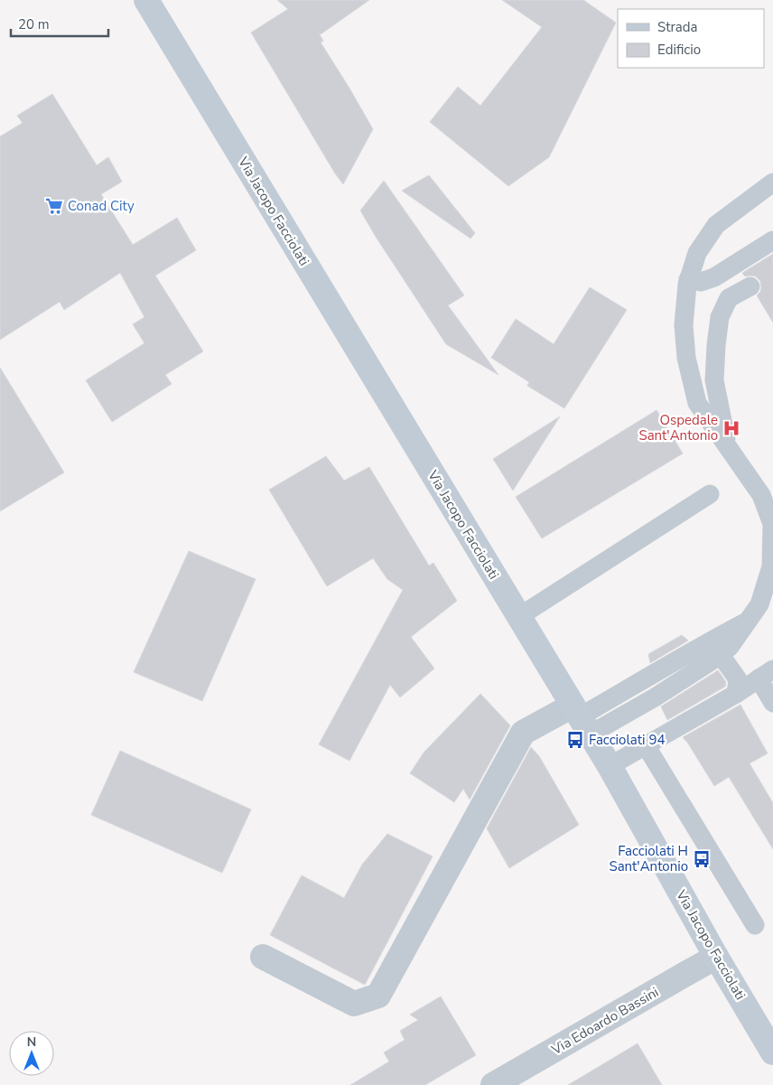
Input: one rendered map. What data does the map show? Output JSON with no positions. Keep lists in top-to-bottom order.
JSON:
{
  "streets": {
    "main road": ["Via Jacopo Facciolati"],
    "street": ["Via Edoardo Bassini"]
  },
  "crossings": [
    ["Via Jacopo Facciolati", "Via Edoardo Bassini"]
  ],
  "places": {
    "supermarket": ["Conad City"],
    "hospital": ["Ospedale Sant'Antonio"],
    "bus stop": ["Facciolati 94", "Facciolati H Sant'Antonio"]
  },
  "legend": ["Strada", "Edificio"],
  "scale_bar": "20 m",
  "north": "top"
}
